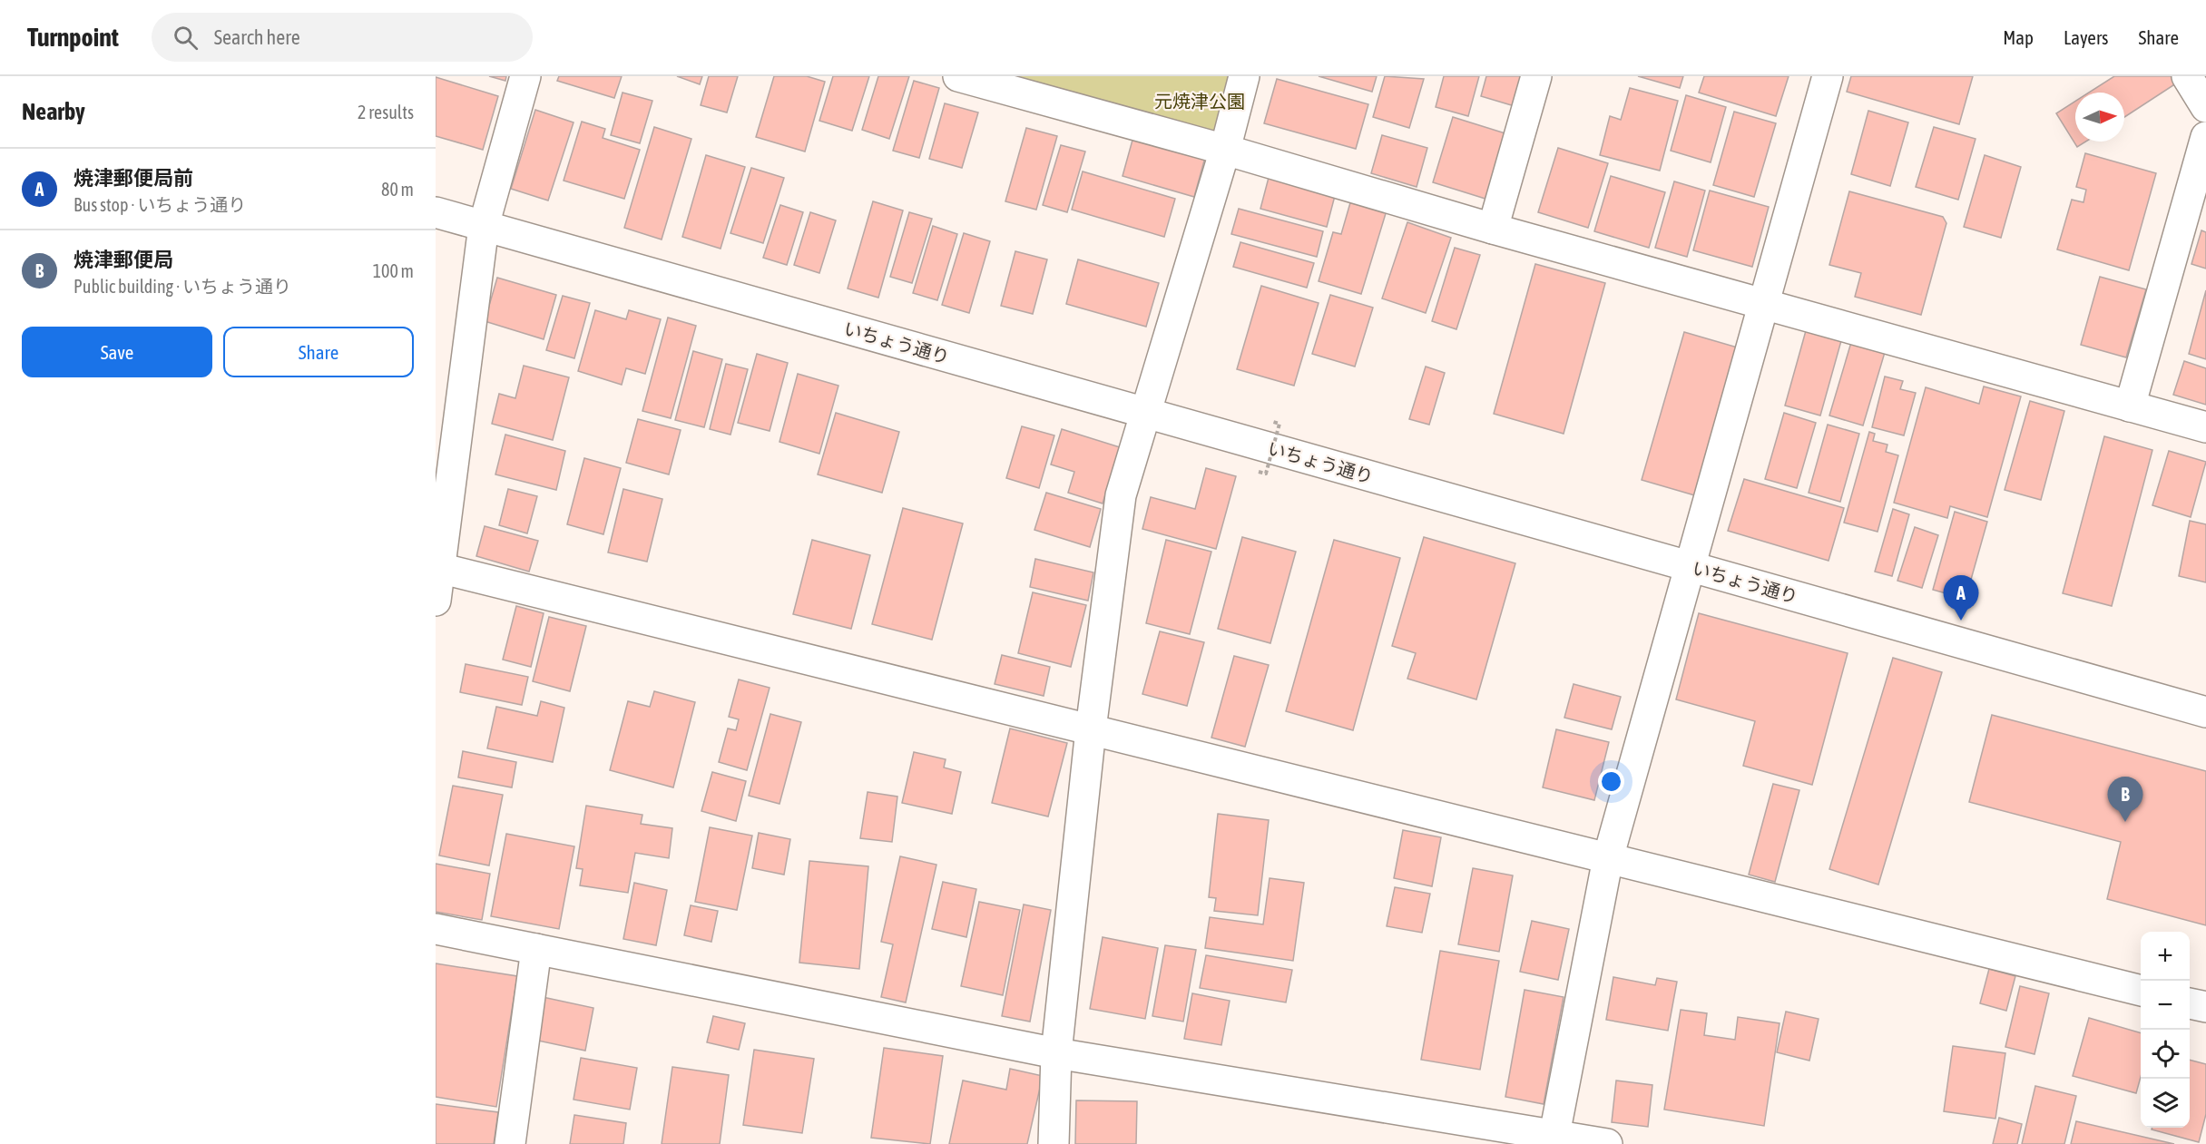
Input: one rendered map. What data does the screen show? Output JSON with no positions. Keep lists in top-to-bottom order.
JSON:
{
  "streets": {
    "street": ["いちょう通り"]
  },
  "parks": ["元焼津公園"],
  "north": "right",
  "page": {
    "header": "Turnpoint",
    "search": "Search here",
    "nav": ["Map", "Layers", "Share"],
    "heading": ["Nearby", "2 results"],
    "list": [
      {
        "mark": "A",
        "name": "焼津郵便局前",
        "note": "Bus stop · いちょう通り",
        "value": "80 m"
      },
      {
        "mark": "B",
        "name": "焼津郵便局",
        "note": "Public building · いちょう通り",
        "value": "100 m"
      }
    ],
    "buttons": ["Save", "Share"],
    "pins": ["A", "B"],
    "map_buttons": ["+", "−"]
  }
}
